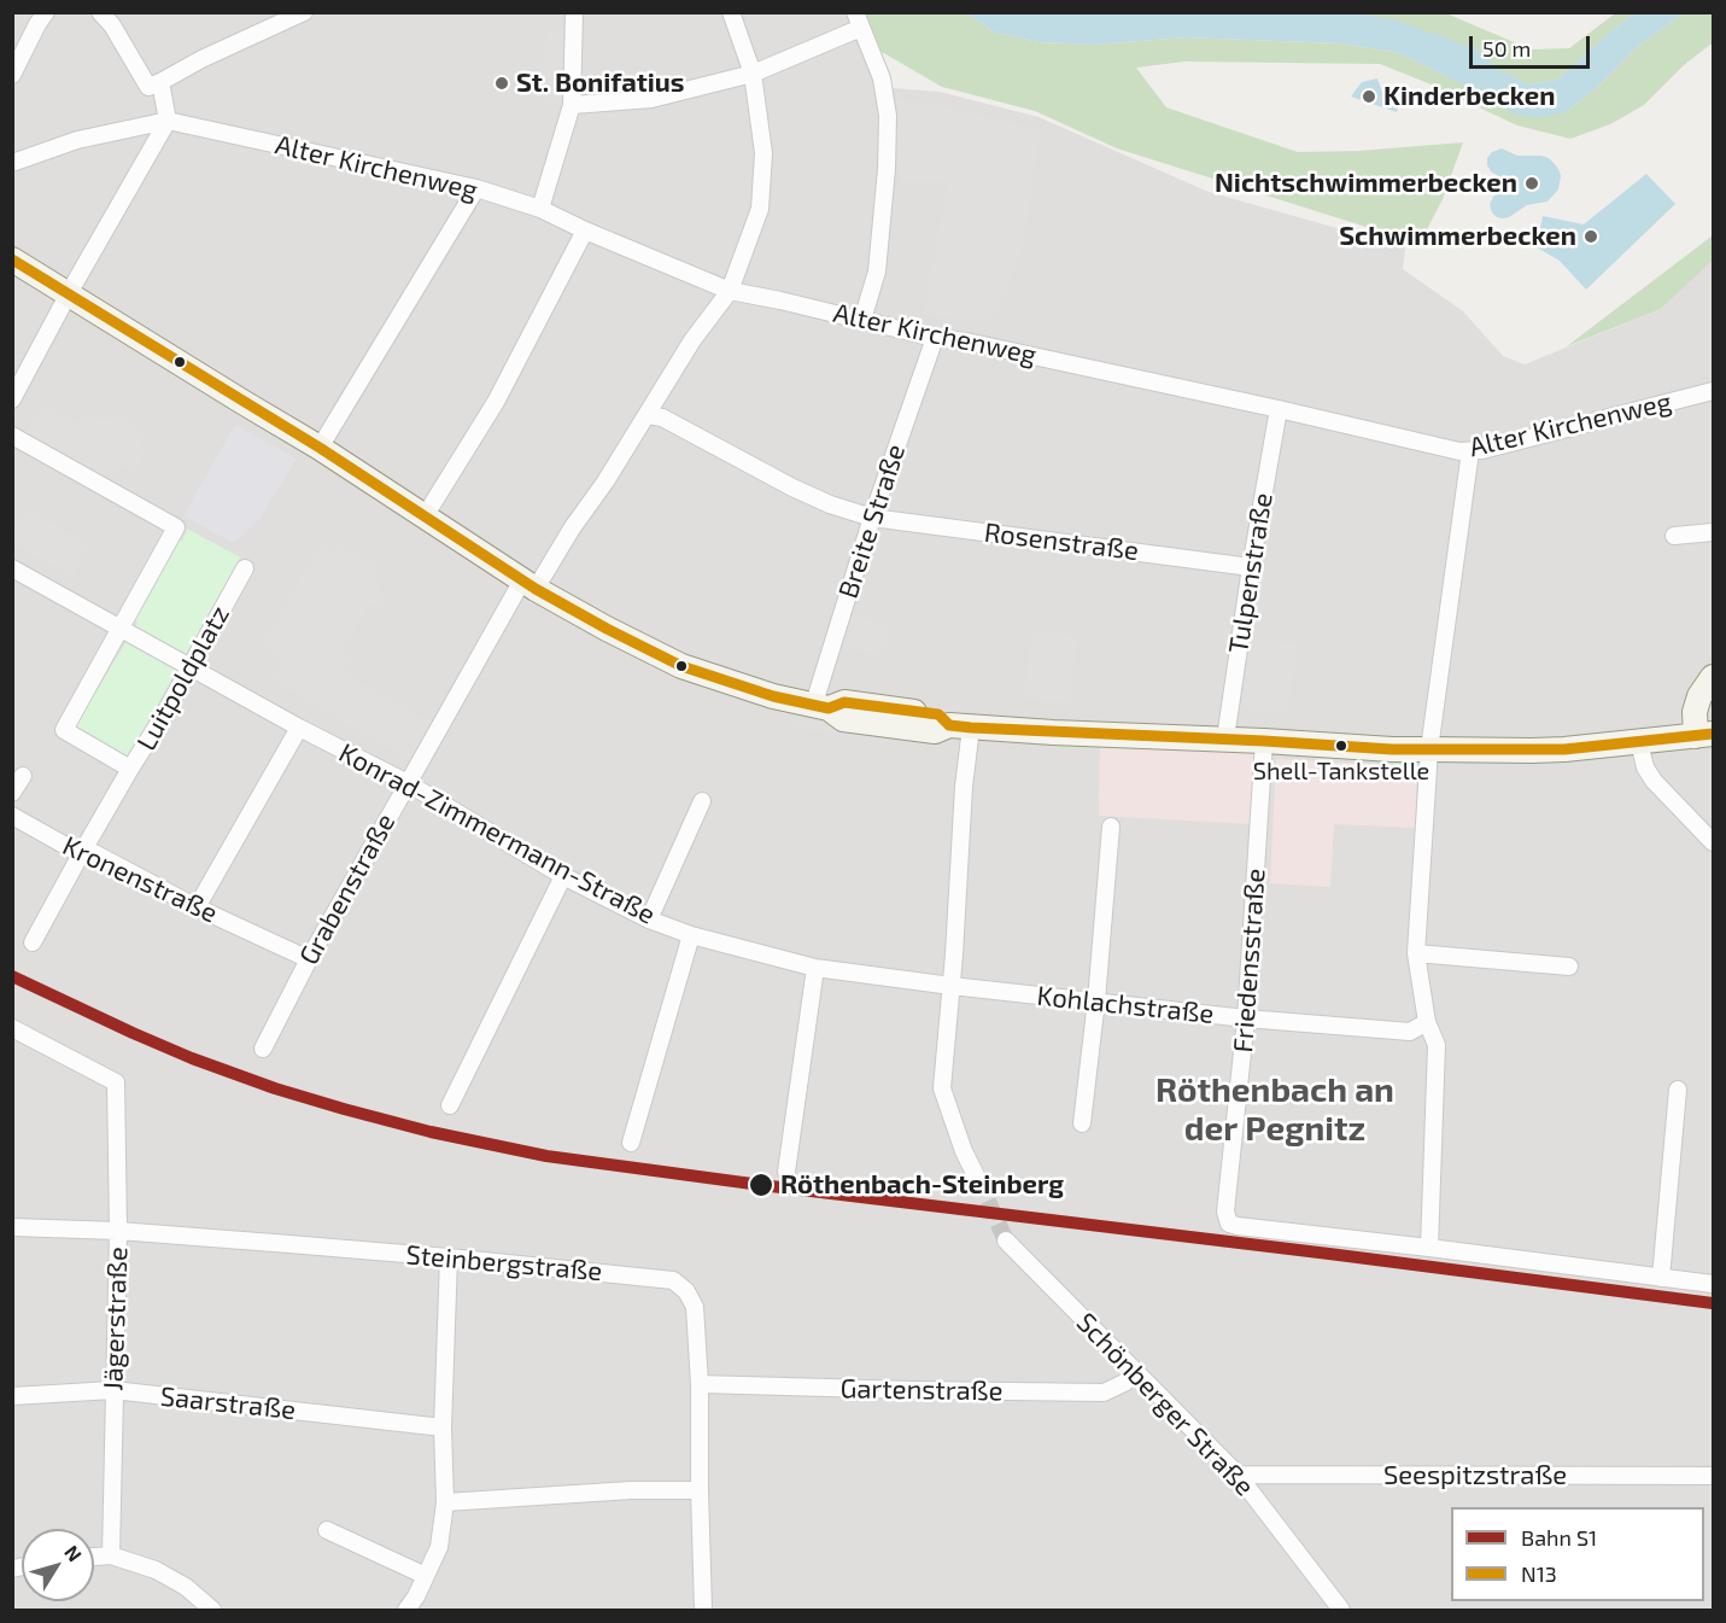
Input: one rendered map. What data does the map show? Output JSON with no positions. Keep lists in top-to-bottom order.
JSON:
{
  "streets": {
    "street": [
      "Alter Kirchenweg",
      "Breite Straße",
      "Rosenstraße",
      "Tulpenstraße",
      "Luitpoldplatz",
      "Konrad-Zimmermann-Straße",
      "Kronenstraße",
      "Grabenstraße",
      "Friedensstraße",
      "Kohlachstraße",
      "Steinbergstraße",
      "Jägerstraße",
      "Gartenstraße",
      "Saarstraße",
      "Schönberger Straße",
      "Seespitzstraße"
    ]
  },
  "crossings": [
    ["Alter Kirchenweg", "Breite Straße"],
    ["Alter Kirchenweg", "Tulpenstraße"],
    ["Alter Kirchenweg", "Grabenstraße"],
    ["Breite Straße", "Rosenstraße"],
    ["Rosenstraße", "Tulpenstraße"],
    ["Luitpoldplatz", "Konrad-Zimmermann-Straße"],
    ["Konrad-Zimmermann-Straße", "Grabenstraße"],
    ["Konrad-Zimmermann-Straße", "Kohlachstraße"],
    ["Kronenstraße", "Grabenstraße"],
    ["Friedensstraße", "Kohlachstraße"],
    ["Steinbergstraße", "Jägerstraße"],
    ["Steinbergstraße", "Gartenstraße"],
    ["Jägerstraße", "Saarstraße"],
    ["Gartenstraße", "Schönberger Straße"],
    ["Schönberger Straße", "Seespitzstraße"]
  ],
  "districts": ["Röthenbach an der Pegnitz"],
  "places": [
    "St. Bonifatius",
    "Kinderbecken",
    "Nichtschwimmerbecken",
    "Schwimmerbecken",
    "Shell-Tankstelle",
    "Röthenbach-Steinberg"
  ],
  "lines": ["transit line N13", "rail line S1"],
  "legend": ["Bahn S1", "N13"],
  "scale_bar": "50 m",
  "north": "top right"
}
